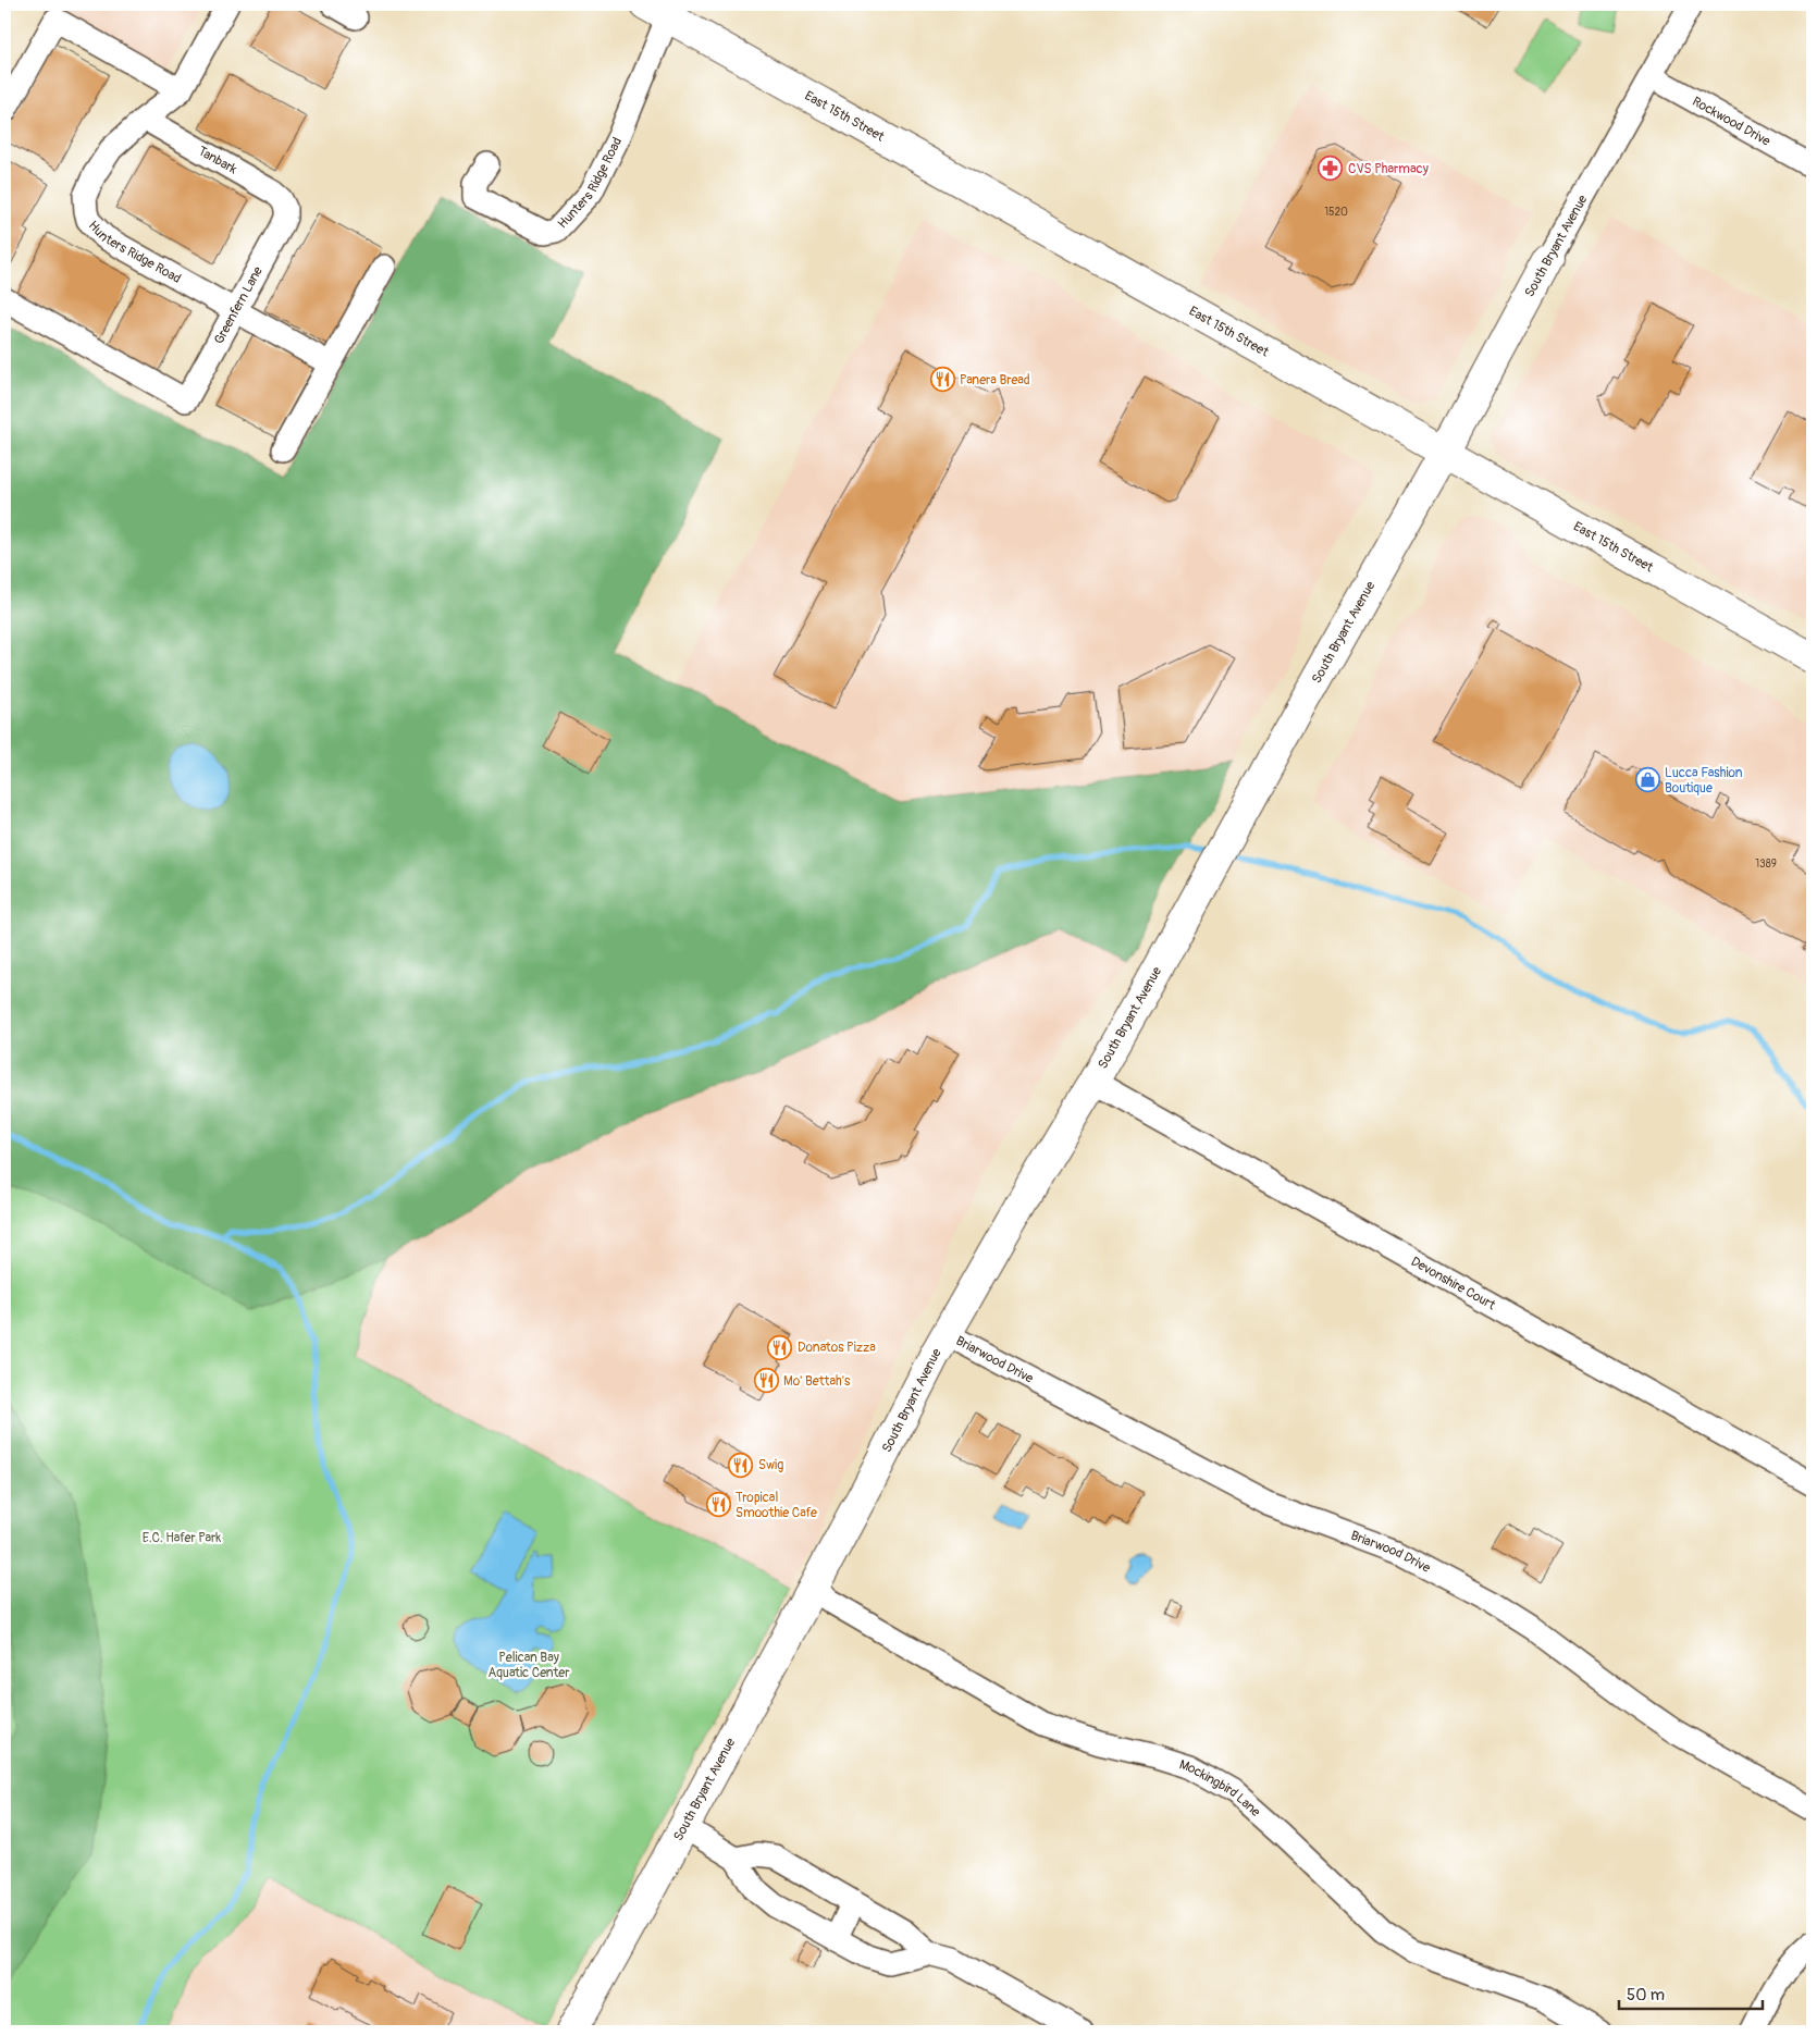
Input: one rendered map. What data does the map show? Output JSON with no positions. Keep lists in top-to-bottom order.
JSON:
{
  "streets": {
    "main road": ["East 15th Street", "South Bryant Avenue"],
    "street": [
      "Rockwood Drive",
      "Tanbark",
      "Hunters Ridge Road",
      "Greenfern Lane",
      "Devonshire Court",
      "Briarwood Drive",
      "Mockingbird Lane"
    ]
  },
  "crossings": [
    ["East 15th Street", "Hunters Ridge Road"],
    ["East 15th Street", "South Bryant Avenue"],
    ["Rockwood Drive", "South Bryant Avenue"],
    ["Tanbark", "Hunters Ridge Road"],
    ["Tanbark", "Greenfern Lane"],
    ["Hunters Ridge Road", "Greenfern Lane"],
    ["South Bryant Avenue", "Devonshire Court"],
    ["South Bryant Avenue", "Briarwood Drive"],
    ["South Bryant Avenue", "Mockingbird Lane"]
  ],
  "parks": ["E.C. Hafer Park", "Pelican Bay Aquatic Center"],
  "places": {
    "pharmacy": ["CVS Pharmacy"],
    "restaurant": [
      "Panera Bread",
      "Donatos Pizza",
      "Mo' Bettah's",
      "Swig",
      "Tropical Smoothie Cafe"
    ],
    "shop": ["Lucca Fashion Boutique"]
  },
  "house_numbers": ["1520", "1389"],
  "scale_bar": "50 m"
}
